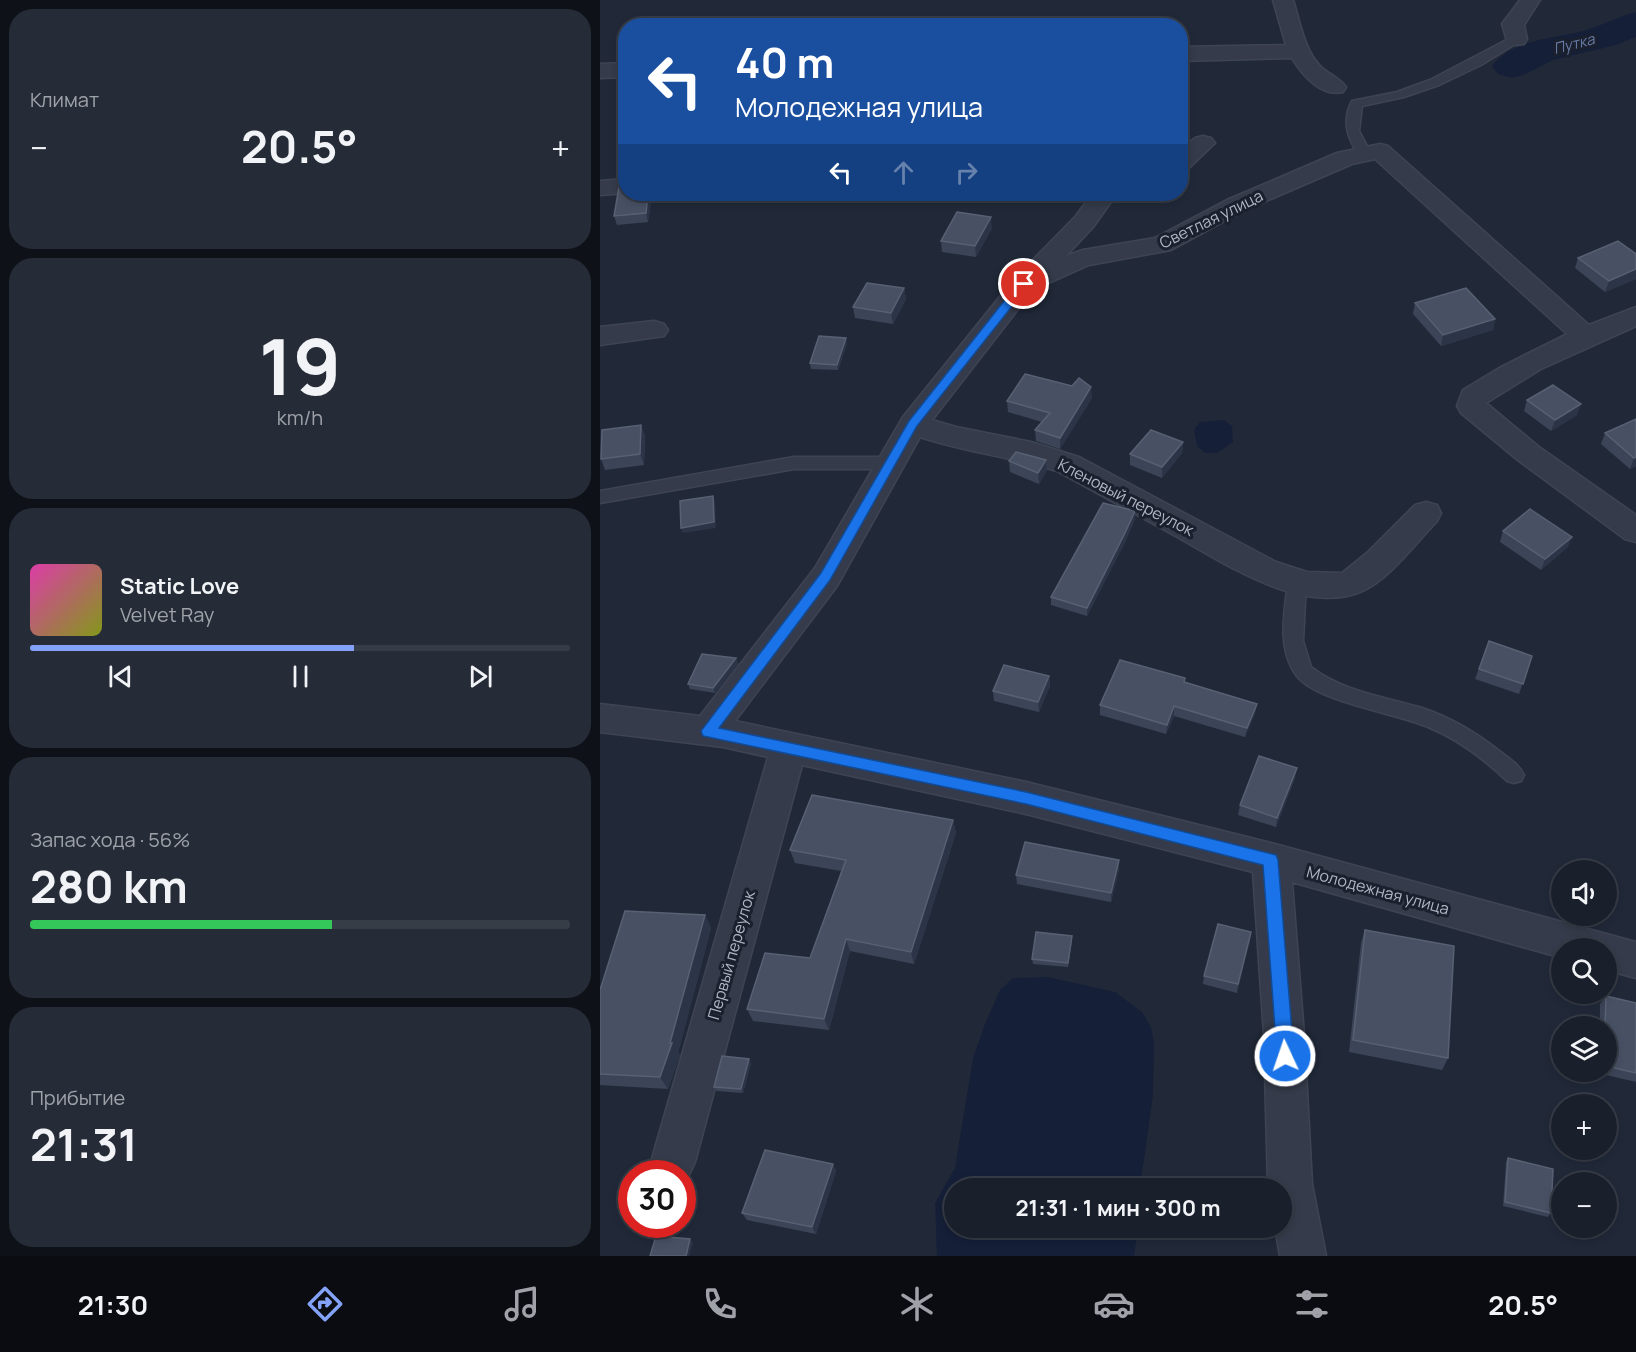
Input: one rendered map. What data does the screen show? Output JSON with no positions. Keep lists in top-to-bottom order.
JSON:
{
  "streets": {
    "street": [
      "Светлая улица",
      "Кленовый переулок",
      "Молодежная улица",
      "Первый переулок"
    ]
  },
  "crossings": [
    ["Светлая улица", "Кленовый переулок"],
    ["Светлая улица", "Молодежная улица"],
    ["Молодежная улица", "Первый переулок"]
  ],
  "water": ["Путка"],
  "page": {
    "tile": [
      "Климат",
      ["19", "km/h"],
      ["Запас хода · 56%", "280 km"],
      ["Прибытие", "21:31"]
    ],
    "turn": ["40 m", "Молодежная улица"],
    "heat": ["−", "20.5°", "+"],
    "song": ["Static Love", "Velvet Ray"],
    "map_buttons": ["+", "−"],
    "limit": "30",
    "trip": "21:31 · 1 мин · 300 m",
    "tabs": ["21:30", "20.5°"]
  }
}
